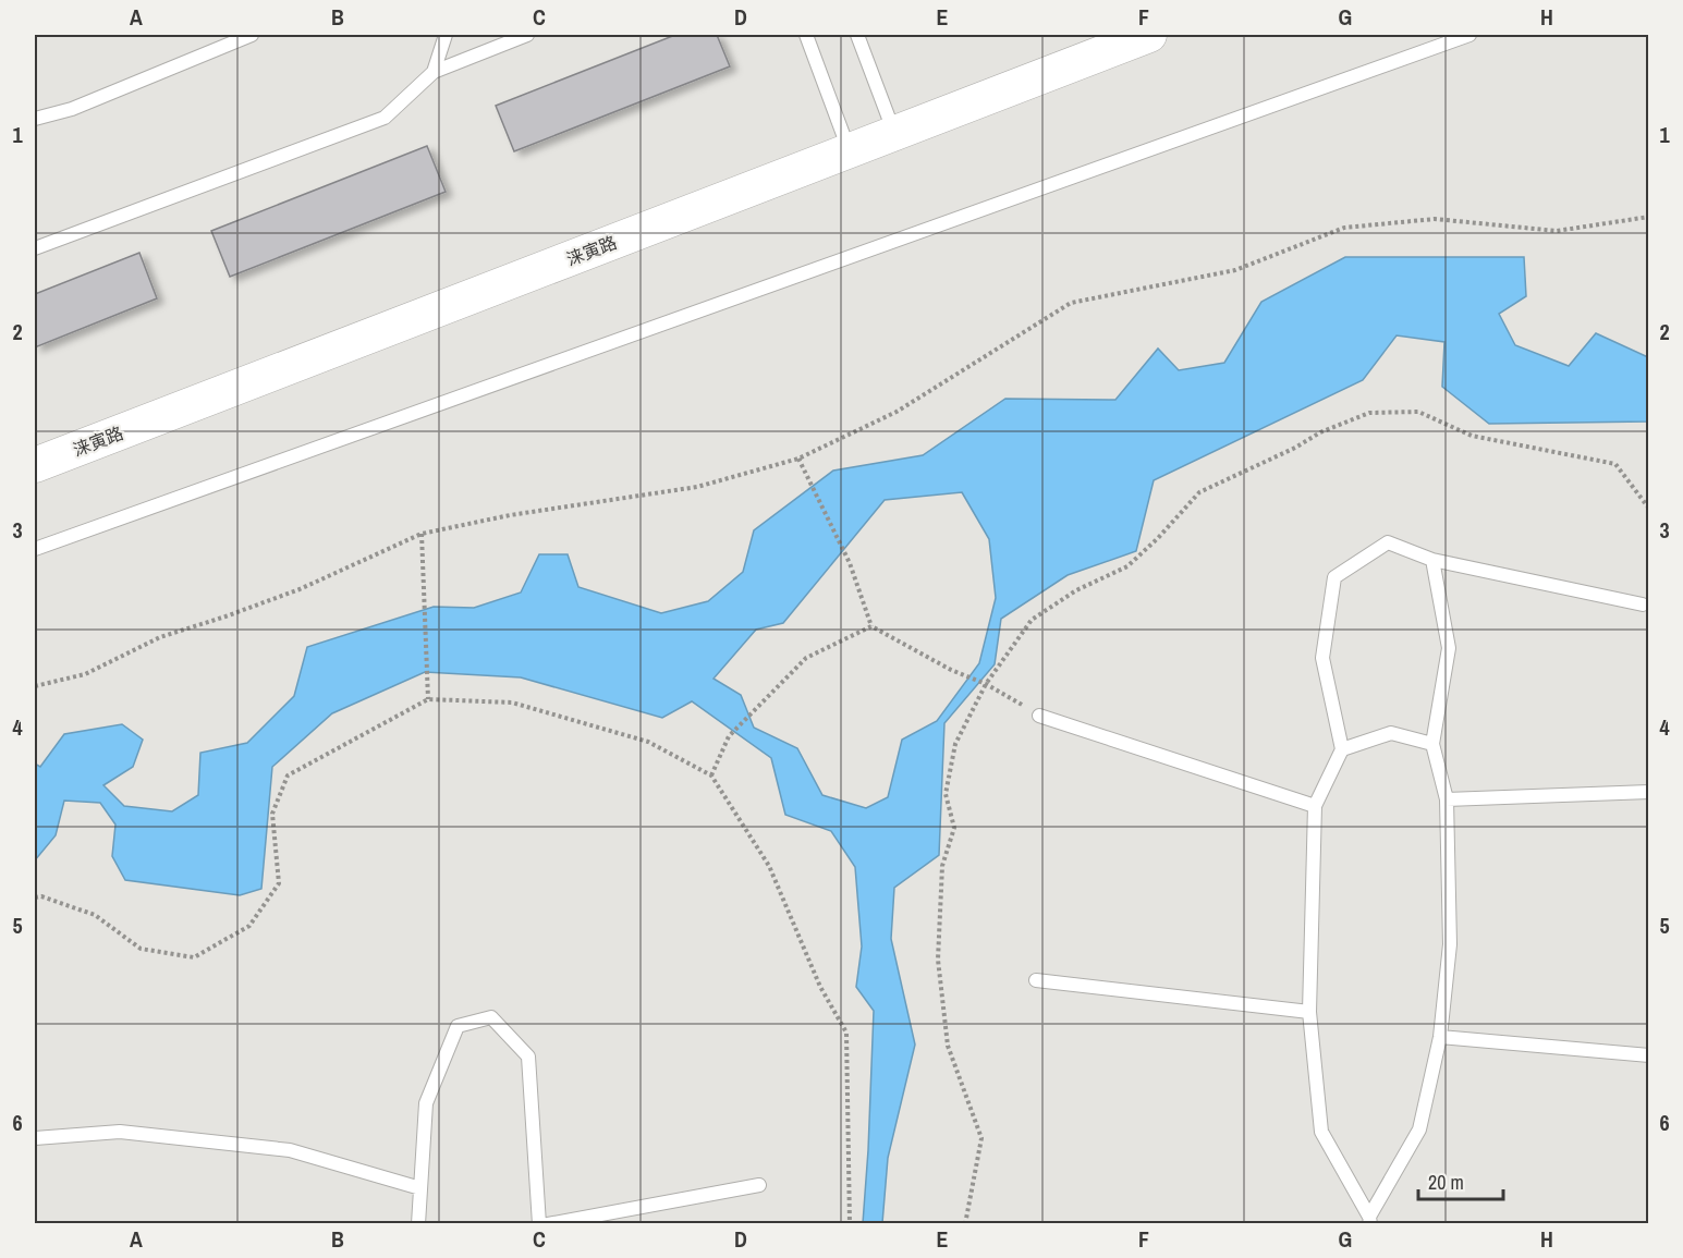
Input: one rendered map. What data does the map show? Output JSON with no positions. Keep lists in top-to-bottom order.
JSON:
{
  "streets": {
    "street": ["涞寅路"]
  },
  "scale_bar": "20 m",
  "grid": {
    "columns": [
      "A",
      "B",
      "C",
      "D",
      "E",
      "F",
      "G",
      "H"
    ],
    "rows": [
      "1",
      "2",
      "3",
      "4",
      "5",
      "6"
    ]
  }
}
